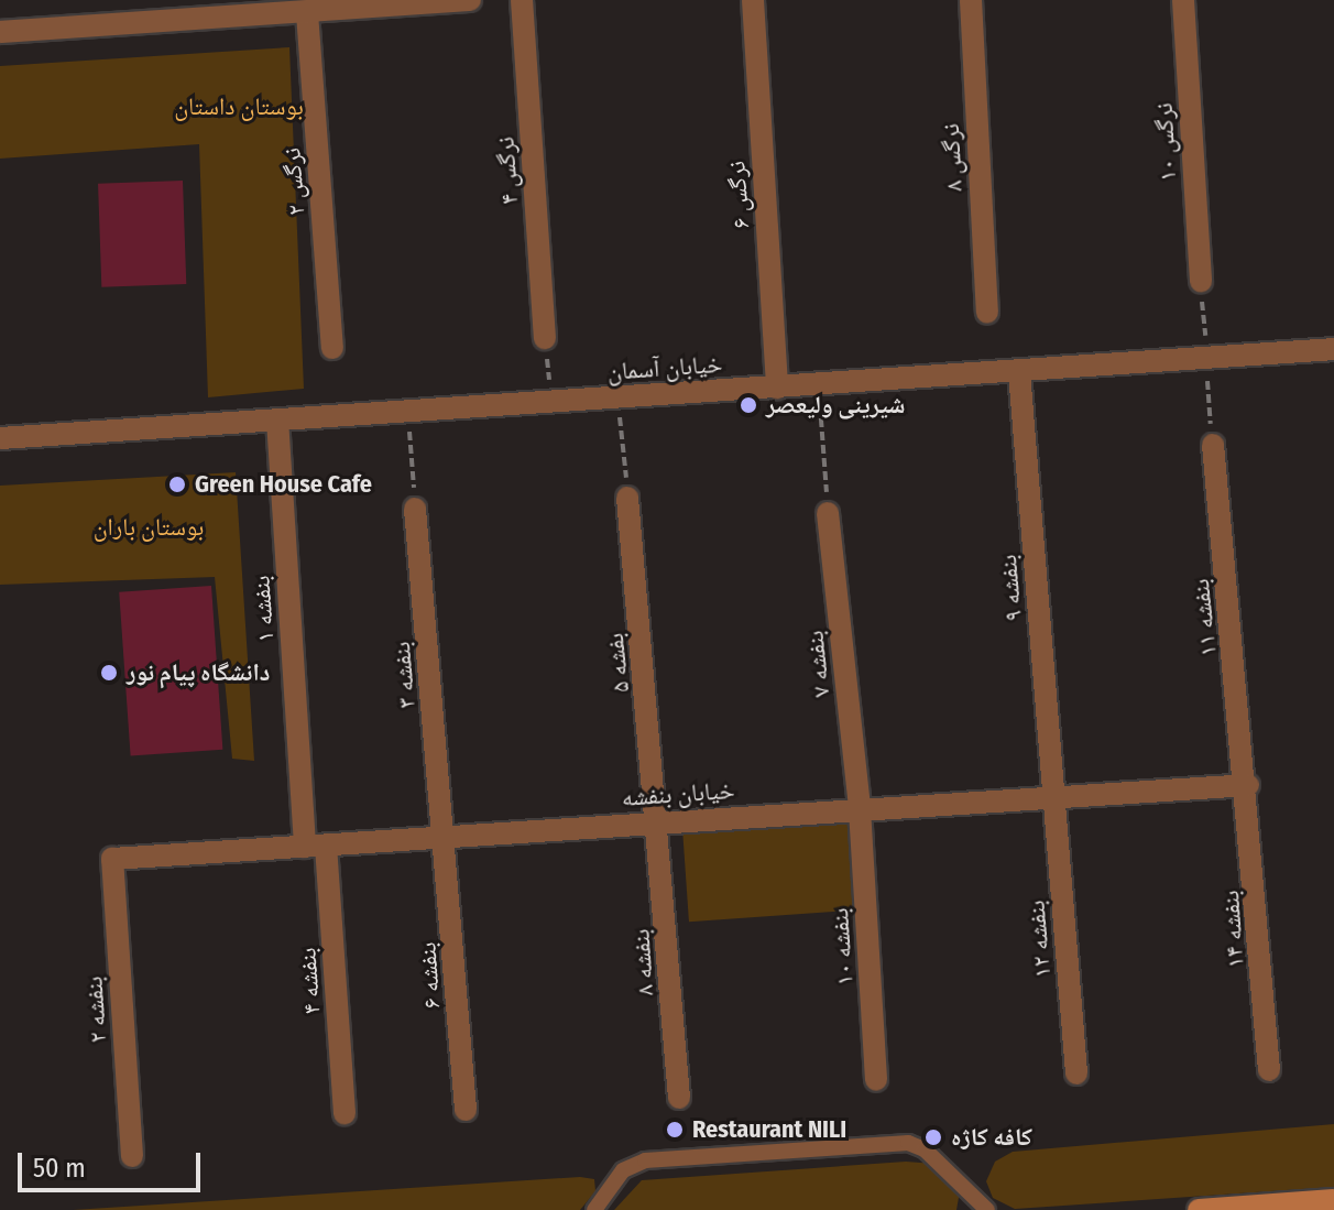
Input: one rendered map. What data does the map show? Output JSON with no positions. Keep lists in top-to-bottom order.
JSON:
{
  "streets": {
    "street": [
      "نرگس ۱۰",
      "نرگس ۸",
      "نرگس ۴",
      "نرگس ۲",
      "نرگس ۶",
      "خیابان آسمان",
      "بنفشه ۹",
      "بنفشه ۱",
      "بنفشه ۱۱",
      "بفشه ۵",
      "بنفشه ۷",
      "بنفشه ۳",
      "خیابان بنفشه",
      "بنفشه ۱۴",
      "بنفشه ۱۲",
      "بنفشه ۱۰",
      "بنفشه ۸",
      "بنفشه ۶",
      "بنفشه ۴",
      "بنفشه ۲"
    ]
  },
  "crossings": [
    ["نرگس ۶", "خیابان آسمان"],
    ["خیابان آسمان", "بنفشه ۹"],
    ["خیابان آسمان", "بنفشه ۱"],
    ["بنفشه ۹", "خیابان بنفشه"],
    ["بنفشه ۹", "بنفشه ۱۲"],
    ["بنفشه ۱", "خیابان بنفشه"],
    ["بنفشه ۱", "بنفشه ۴"],
    ["بنفشه ۱۱", "خیابان بنفشه"],
    ["بنفشه ۱۱", "بنفشه ۱۴"],
    ["بفشه ۵", "خیابان بنفشه"],
    ["بفشه ۵", "بنفشه ۸"],
    ["بنفشه ۷", "خیابان بنفشه"],
    ["بنفشه ۷", "بنفشه ۱۰"],
    ["بنفشه ۳", "خیابان بنفشه"],
    ["بنفشه ۳", "بنفشه ۶"],
    ["خیابان بنفشه", "بنفشه ۱۴"],
    ["خیابان بنفشه", "بنفشه ۱۲"],
    ["خیابان بنفشه", "بنفشه ۱۰"],
    ["خیابان بنفشه", "بنفشه ۸"],
    ["خیابان بنفشه", "بنفشه ۶"],
    ["خیابان بنفشه", "بنفشه ۴"],
    ["خیابان بنفشه", "بنفشه ۲"]
  ],
  "parks": ["بوستان داستان", "بوستان باران"],
  "places": [
    "شیرینی ولیعصر",
    "Green House Cafe",
    "دانشگاه پیام نور",
    "Restaurant NILI",
    "کافه کاژه"
  ],
  "scale_bar": "50 m"
}
